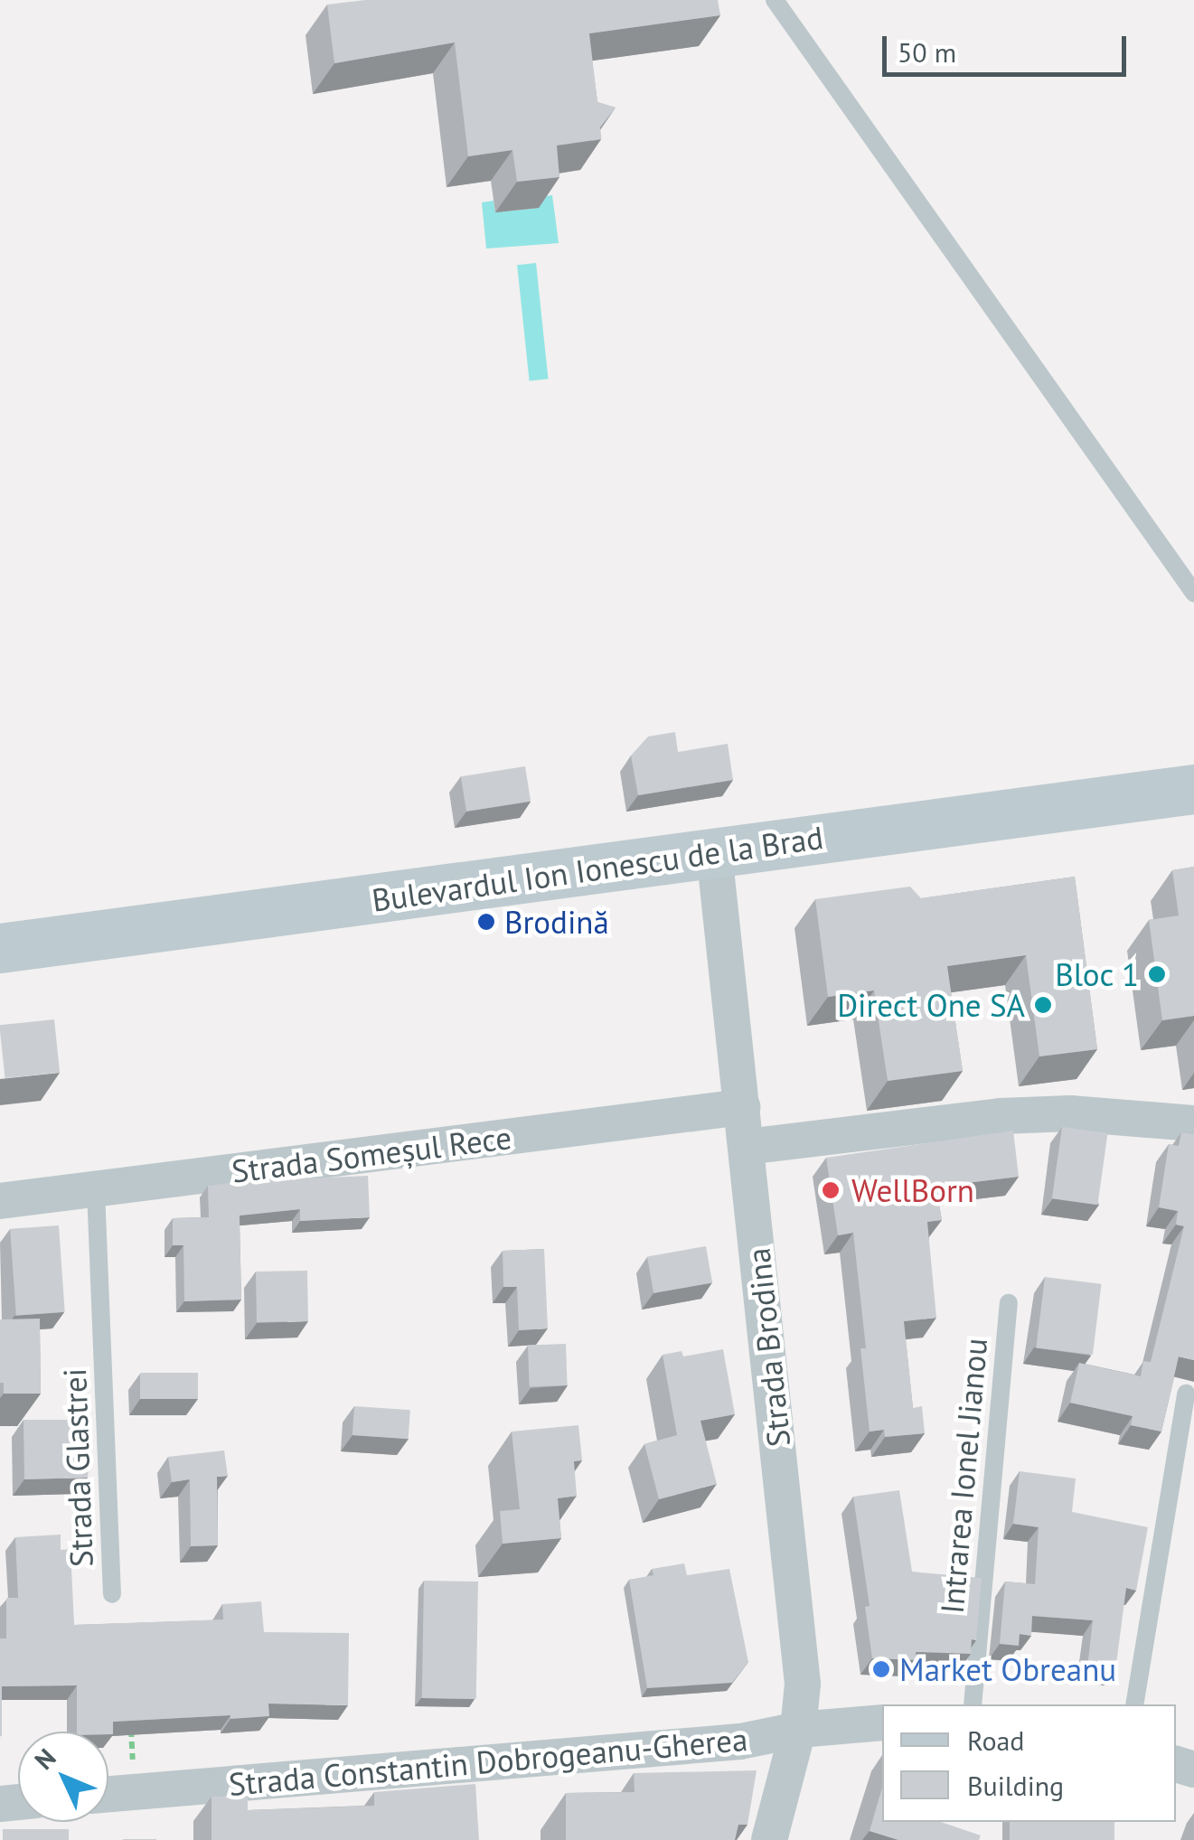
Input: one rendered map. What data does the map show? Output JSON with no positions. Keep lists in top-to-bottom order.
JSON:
{
  "streets": {
    "main road": ["Bulevardul Ion Ionescu de la Brad"],
    "street": ["Strada Someșul Rece", "Strada Brodina", "Strada Constantin Dobrogeanu-Gherea"],
    "lane": ["Strada Glastrei", "Intrarea Ionel Jianou"]
  },
  "crossings": [
    ["Bulevardul Ion Ionescu de la Brad", "Strada Brodina"],
    ["Strada Someșul Rece", "Strada Brodina"],
    ["Strada Someșul Rece", "Strada Glastrei"],
    ["Strada Brodina", "Strada Constantin Dobrogeanu-Gherea"]
  ],
  "places": [
    "Brodină",
    "Bloc 1",
    "Direct One SA",
    "WellBorn",
    "Market Obreanu"
  ],
  "legend": ["Road", "Building"],
  "scale_bar": "50 m",
  "north": "top left"
}
